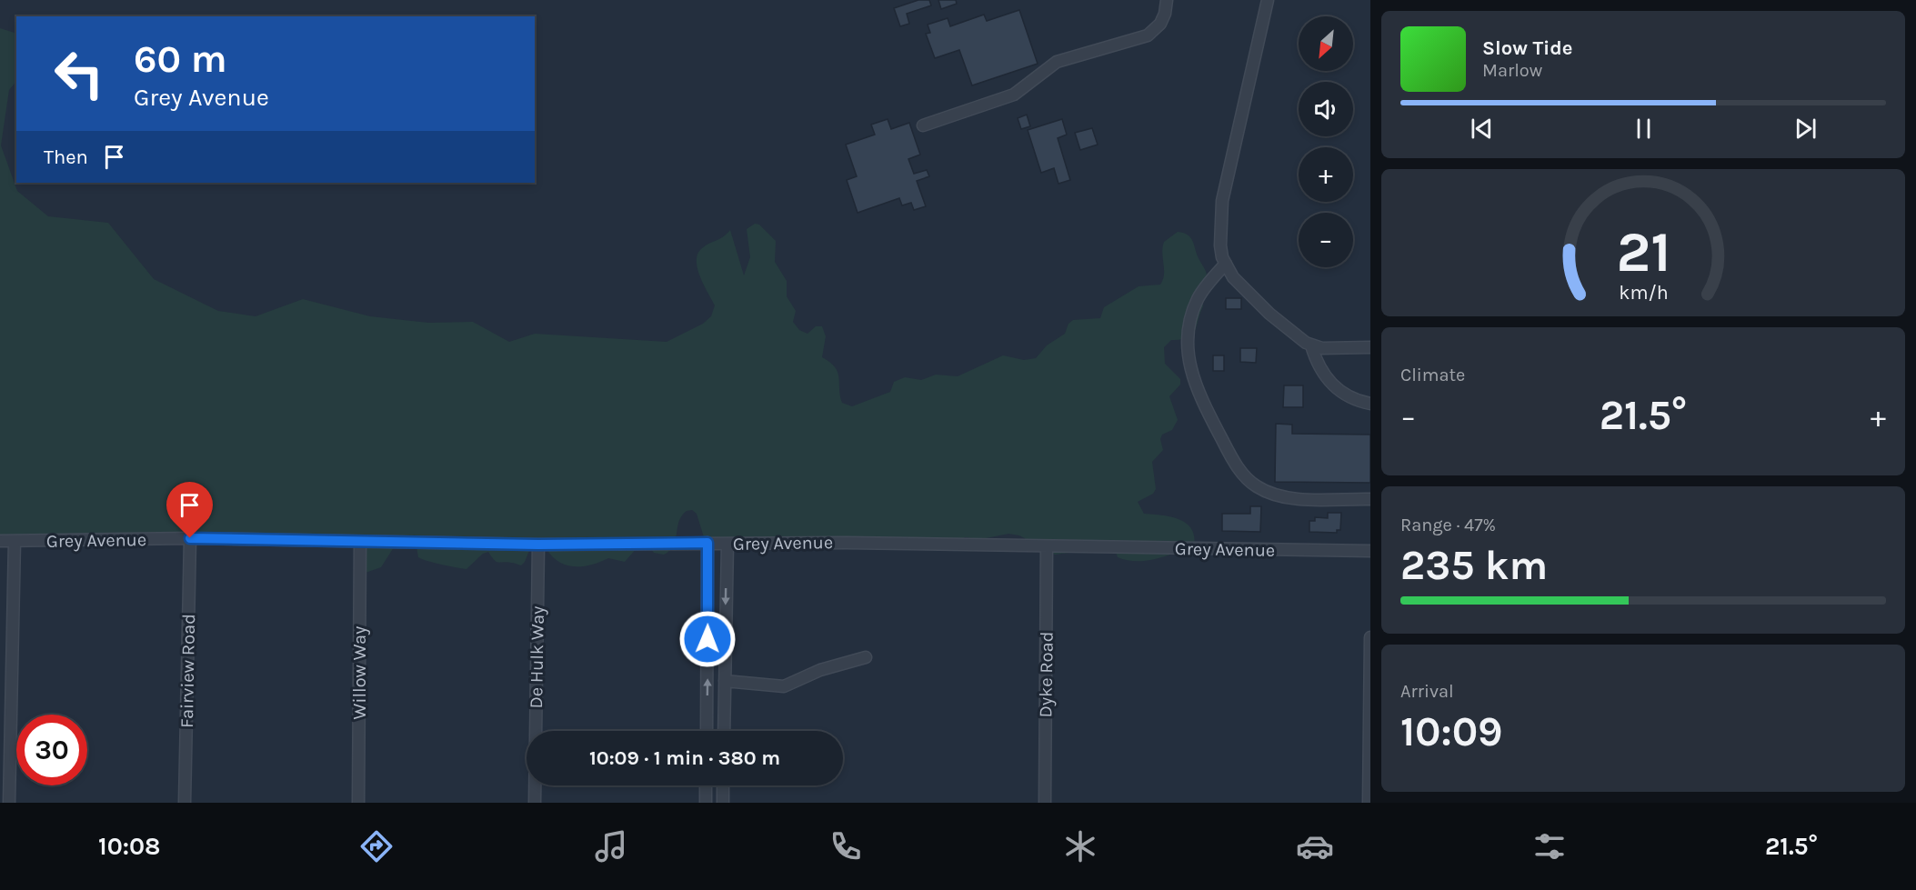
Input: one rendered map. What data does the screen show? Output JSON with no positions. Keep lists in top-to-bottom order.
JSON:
{
  "streets": {
    "street": [
      "Grey Avenue",
      "De Hulk Way",
      "Fairview Road",
      "Willow Way",
      "Dyke Road"
    ]
  },
  "crossings": [
    ["Grey Avenue", "De Hulk Way"],
    ["Grey Avenue", "Fairview Road"],
    ["Grey Avenue", "Willow Way"],
    ["Grey Avenue", "Dyke Road"]
  ],
  "north": "bottom left",
  "page": {
    "map_buttons": ["+", "−"],
    "turn": ["60 m", "Grey Avenue"],
    "song": ["Slow Tide", "Marlow"],
    "then": "Then",
    "tile": [
      "Climate",
      ["Range · 47%", "235 km"],
      ["Arrival", "10:09"]
    ],
    "heat": ["−", "21.5°", "+"],
    "limit": "30",
    "trip": "10:09 · 1 min · 380 m",
    "tabs": ["10:08", "21.5°"],
    "gauge": ["21", "km/h"]
  }
}
